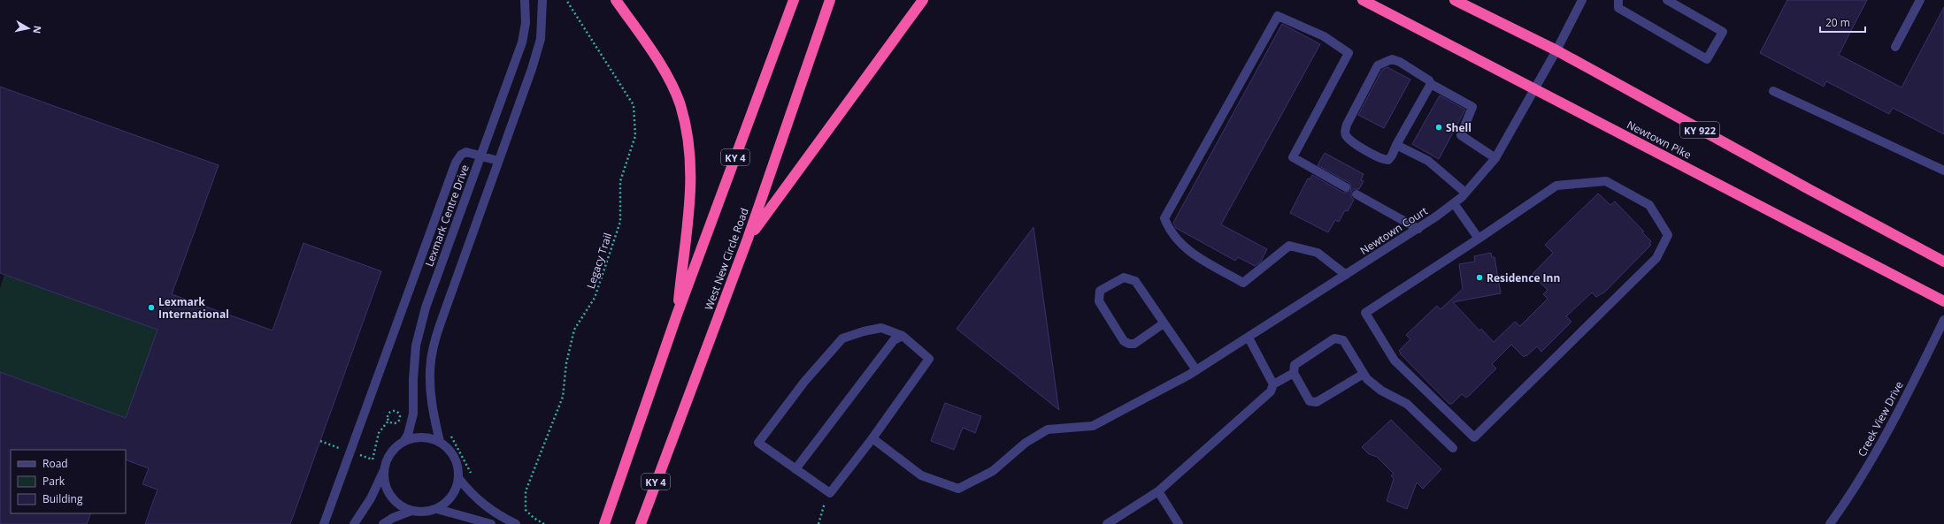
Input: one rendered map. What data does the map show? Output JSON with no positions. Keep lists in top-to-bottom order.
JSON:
{
  "streets": {
    "highway": [
      "KY 922",
      "Newtown Pike",
      "KY 4",
      "West New Circle Road"
    ],
    "street": ["Lexmark Centre Drive", "Newtown Court", "Creek View Drive"],
    "path": ["Legacy Trail"]
  },
  "crossings": [
    ["KY 922", "Newtown Court"],
    ["Newtown Pike", "Newtown Court"]
  ],
  "places": ["Shell", "Residence Inn", "Lexmark International"],
  "legend": ["Road", "Park", "Building"],
  "scale_bar": "20 m",
  "north": "right"
}
